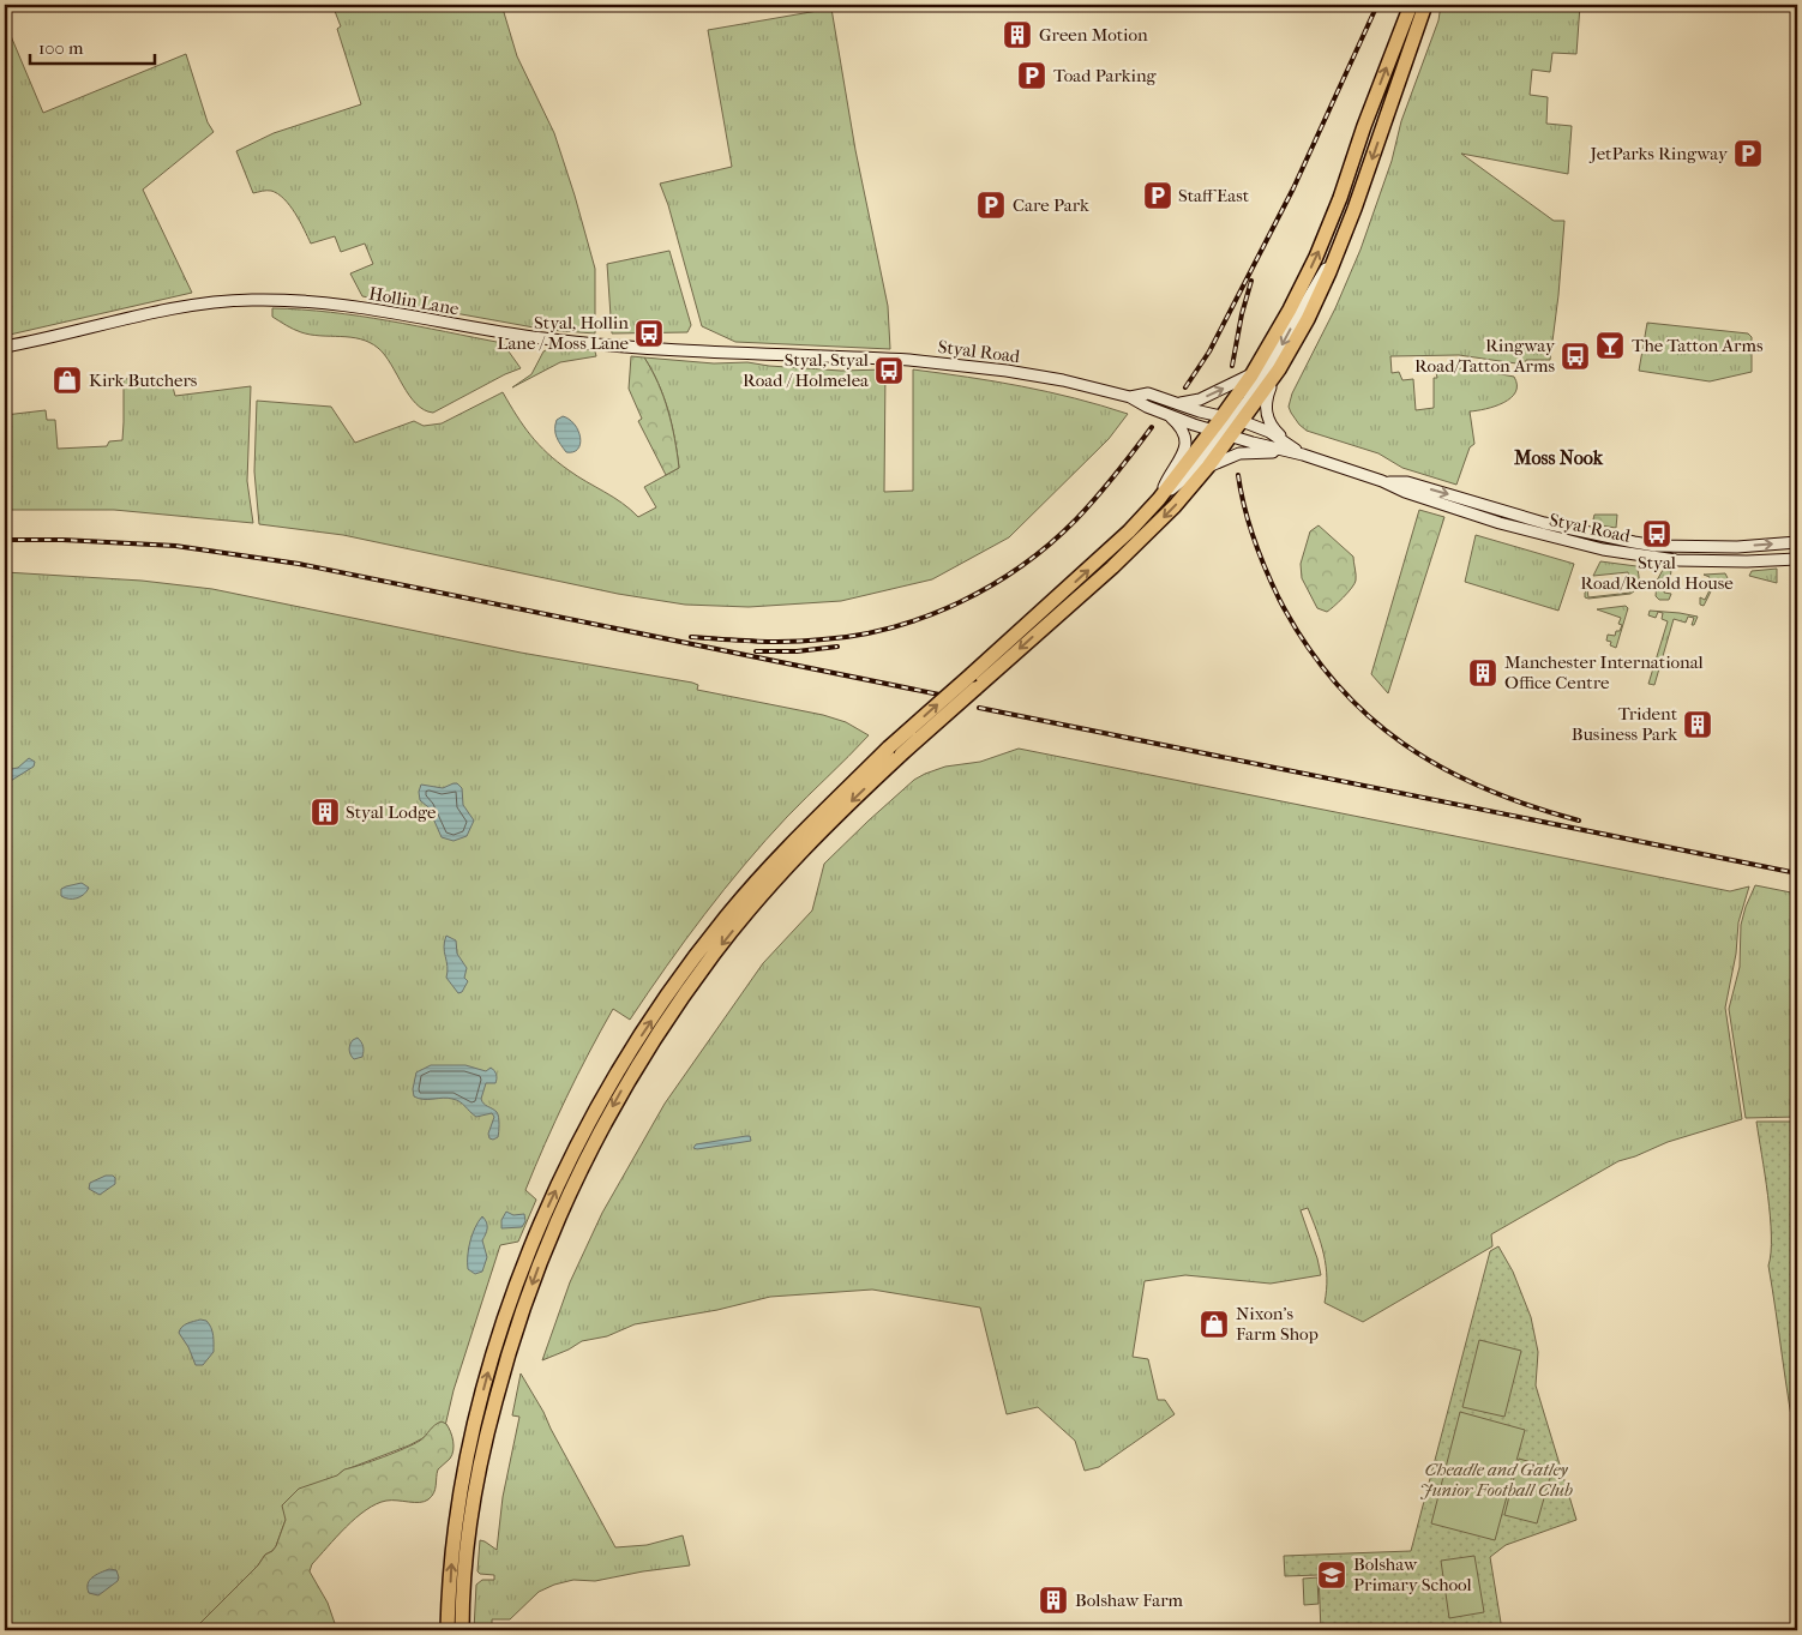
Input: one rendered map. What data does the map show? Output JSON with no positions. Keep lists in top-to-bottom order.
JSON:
{
  "streets": {
    "main road": ["Hollin Lane", "Styal Road"]
  },
  "crossings": [
    ["Hollin Lane", "Styal Road"]
  ],
  "districts": ["Moss Nook"],
  "parks": ["Cheadle and Gatley Junior Football Club"],
  "places": {
    "building": [
      "Green Motion",
      "Manchester International Office Centre",
      "Trident Business Park",
      "Styal Lodge",
      "Bolshaw Farm"
    ],
    "parking": [
      "Toad Parking",
      "JetParks Ringway",
      "Staff East",
      "Care Park"
    ],
    "bus stop": [
      "Styal, Hollin Lane / Moss Lane",
      "Ringway Road/Tatton Arms",
      "Styal, Styal Road / Holmelea",
      "Styal Road/Renold House"
    ],
    "bar": ["The Tatton Arms"],
    "shop": ["Kirk Butchers", "Nixon's Farm Shop"],
    "school or university": ["Bolshaw Primary School"]
  },
  "scale_bar": "100 m"
}
